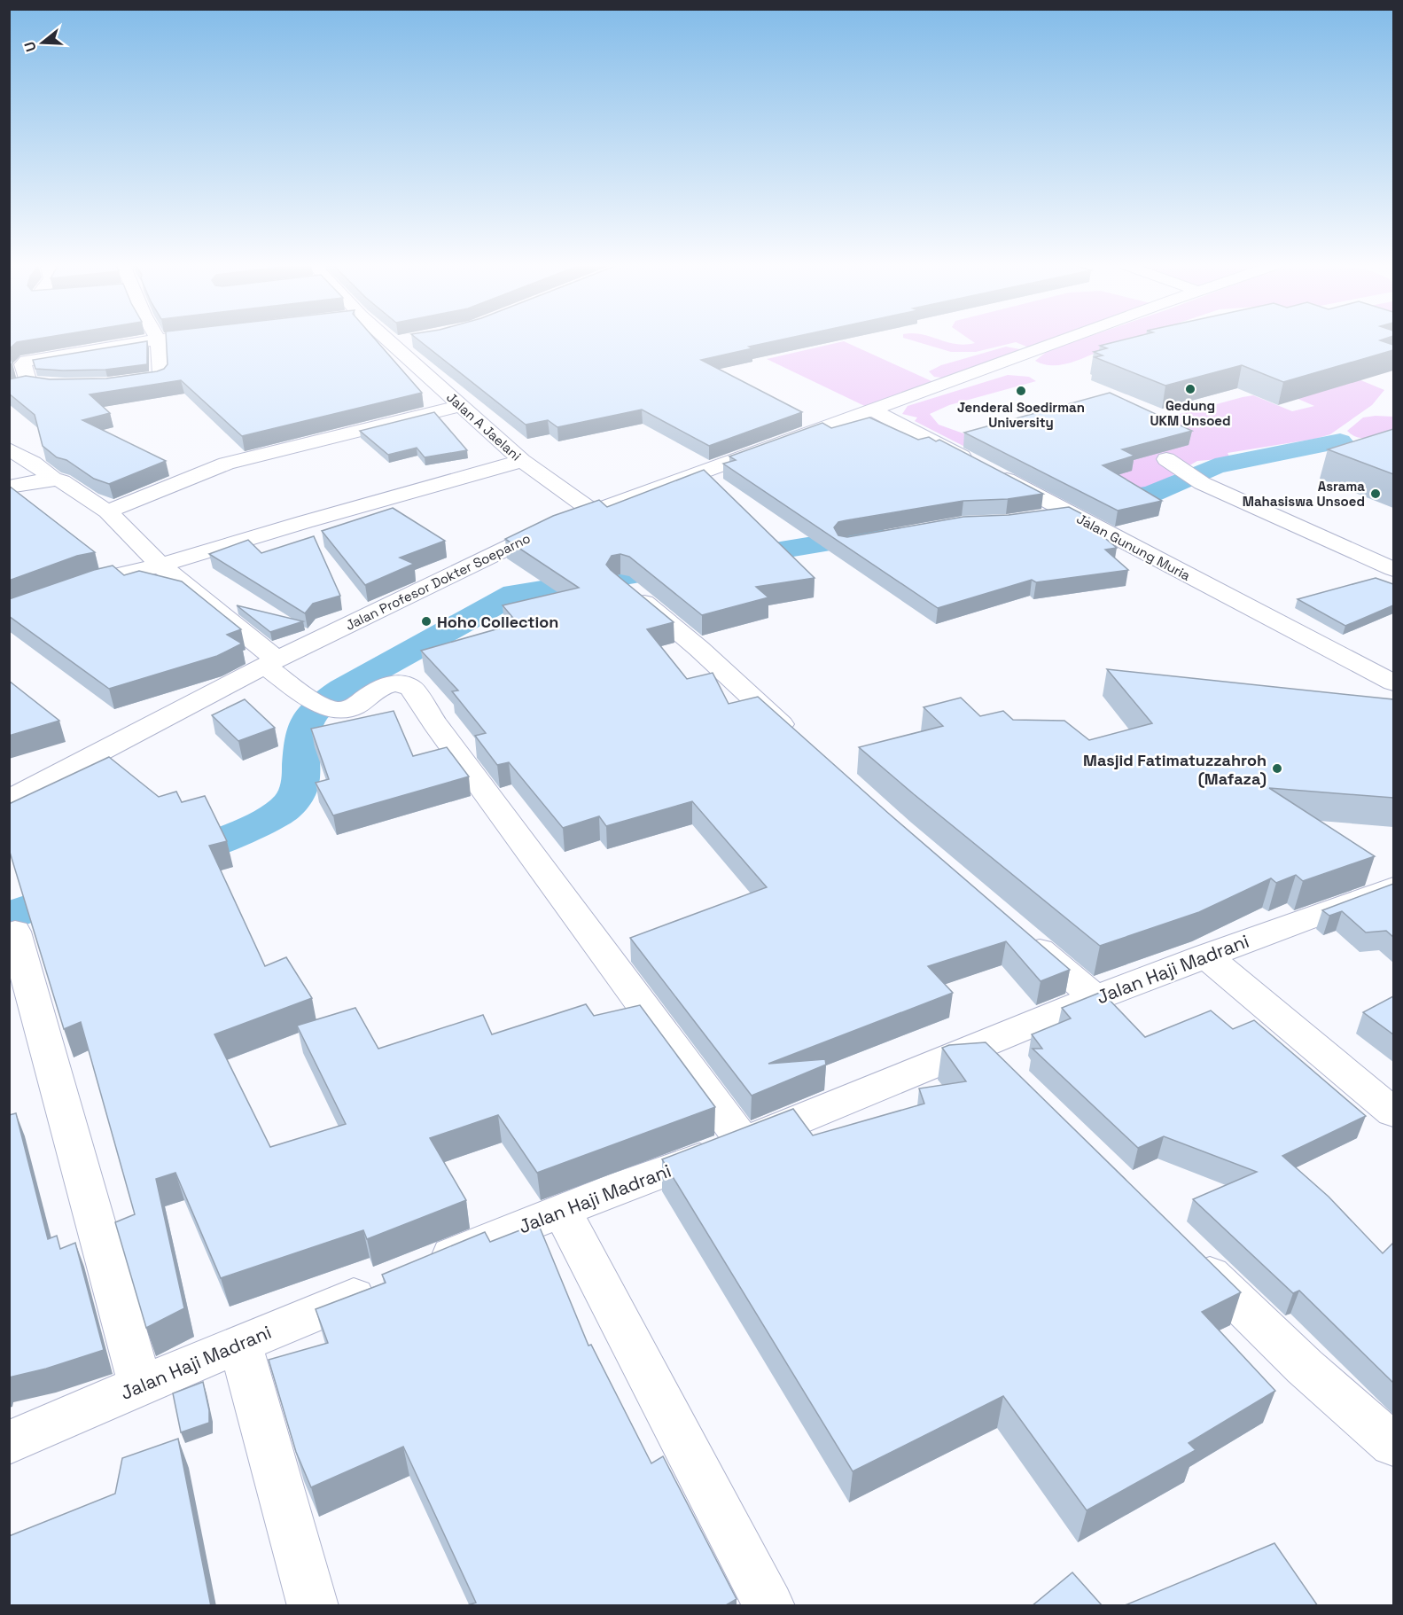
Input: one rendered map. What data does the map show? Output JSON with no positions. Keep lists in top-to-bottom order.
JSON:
{
  "streets": {
    "street": [
      "Jalan A Jaelani",
      "Jalan Gunung Muria",
      "Jalan Profesor Dokter Soeparno",
      "Jalan Haji Madrani"
    ]
  },
  "crossings": [
    ["Jalan A Jaelani", "Jalan Profesor Dokter Soeparno"],
    ["Jalan Gunung Muria", "Jalan Profesor Dokter Soeparno"]
  ],
  "places": [
    "Gedung UKM Unsoed",
    "Jenderal Soedirman University",
    "Asrama Mahasiswa Unsoed",
    "Hoho Collection",
    "Masjid Fatimatuzzahroh (Mafaza)"
  ],
  "north": "left"
}
